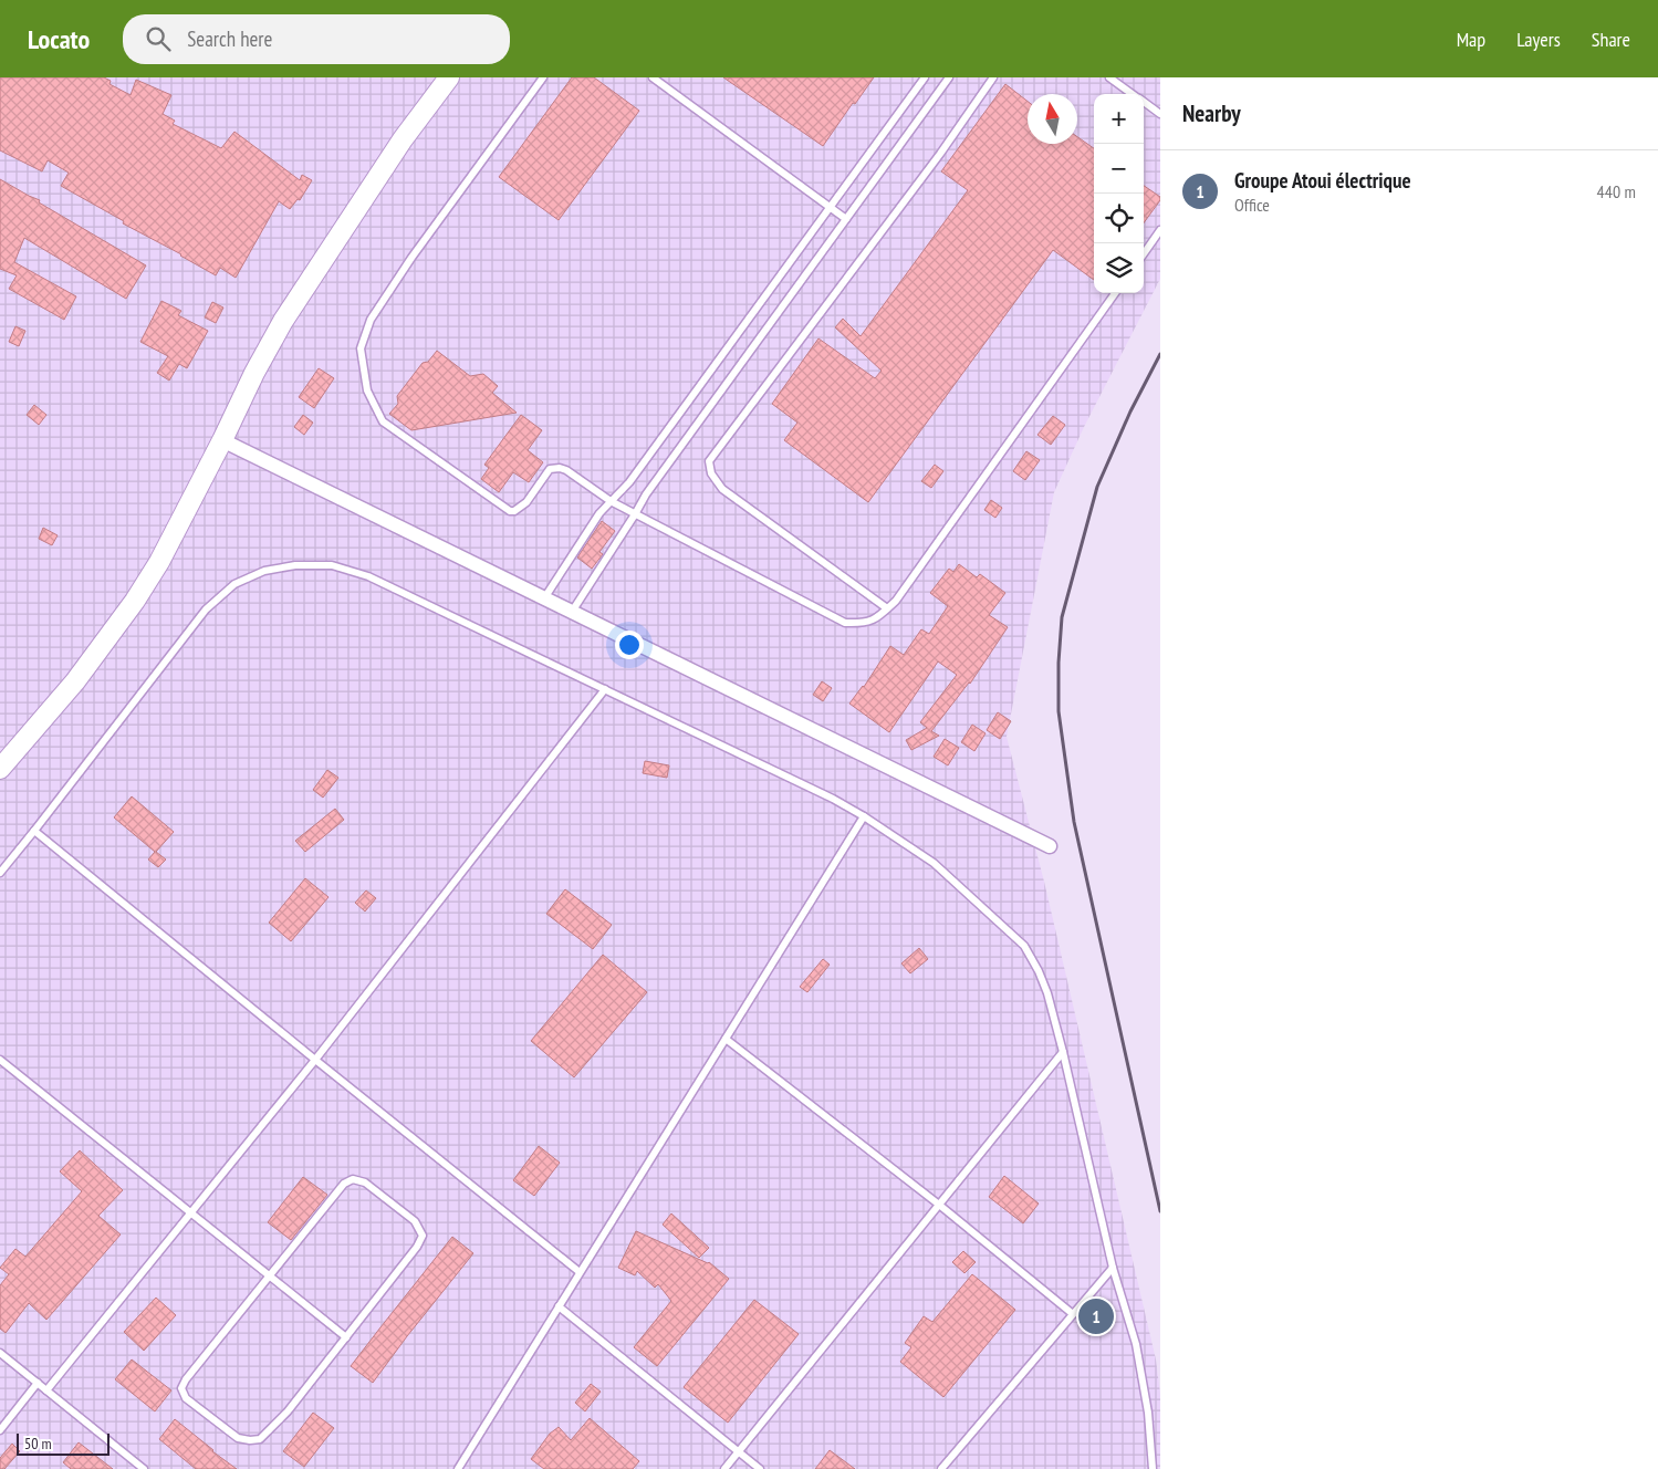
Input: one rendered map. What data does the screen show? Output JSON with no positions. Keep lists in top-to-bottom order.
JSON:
{
  "scale_bar": "50 m",
  "north": "top",
  "page": {
    "header": "Locato",
    "search": "Search here",
    "nav": ["Map", "Layers", "Share"],
    "heading": "Nearby",
    "map_buttons": ["+", "−"],
    "list": [
      {
        "mark": "1",
        "name": "Groupe Atoui électrique",
        "note": "Office",
        "value": "440 m"
      }
    ],
    "pins": "1",
    "scale": "50 m"
  }
}
